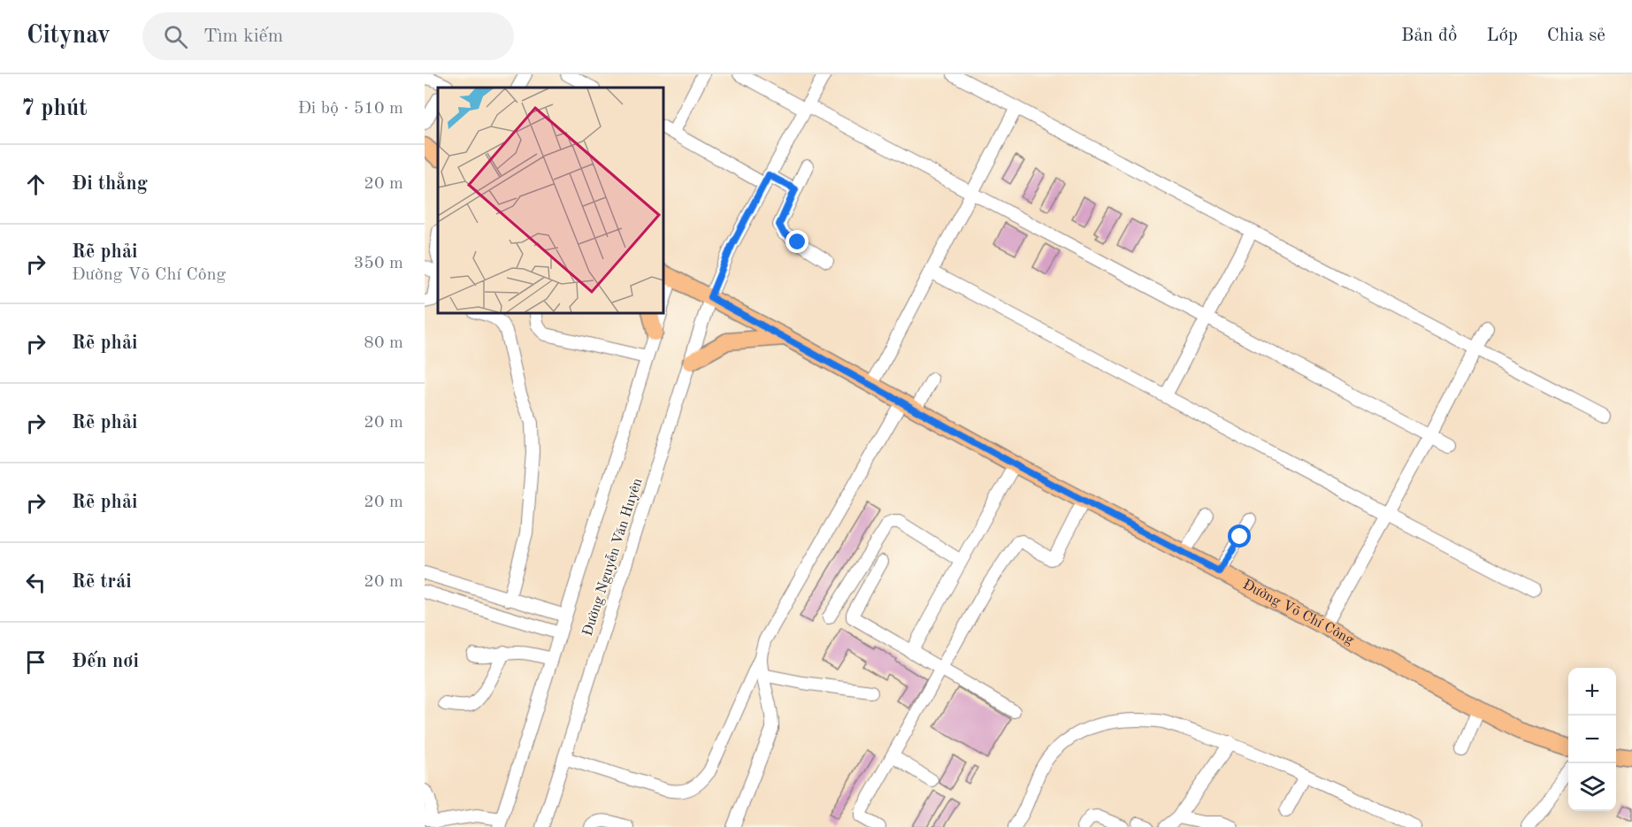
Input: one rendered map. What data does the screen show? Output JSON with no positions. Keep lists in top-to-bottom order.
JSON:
{
  "streets": {
    "main road": ["Đường Võ Chí Công"],
    "street": ["Đường Nguyễn Văn Huyên"]
  },
  "crossings": [
    ["Đường Nguyễn Văn Huyên", "Đường Võ Chí Công"]
  ],
  "page": {
    "header": "Citynav",
    "search": "Tìm kiếm",
    "nav": ["Bản đồ", "Lớp", "Chia sẻ"],
    "heading": ["7 phút", "Đi bộ · 510 m"],
    "list": [
      ["Đi thẳng", "20 m"],
      ["Rẽ phải", "Đường Võ Chí Công", "350 m"],
      ["Rẽ phải", "80 m"],
      ["Rẽ phải", "20 m"],
      ["Rẽ phải", "20 m"],
      ["Rẽ trái", "20 m"],
      "Đến nơi"
    ],
    "map_buttons": ["+", "−"]
  }
}
